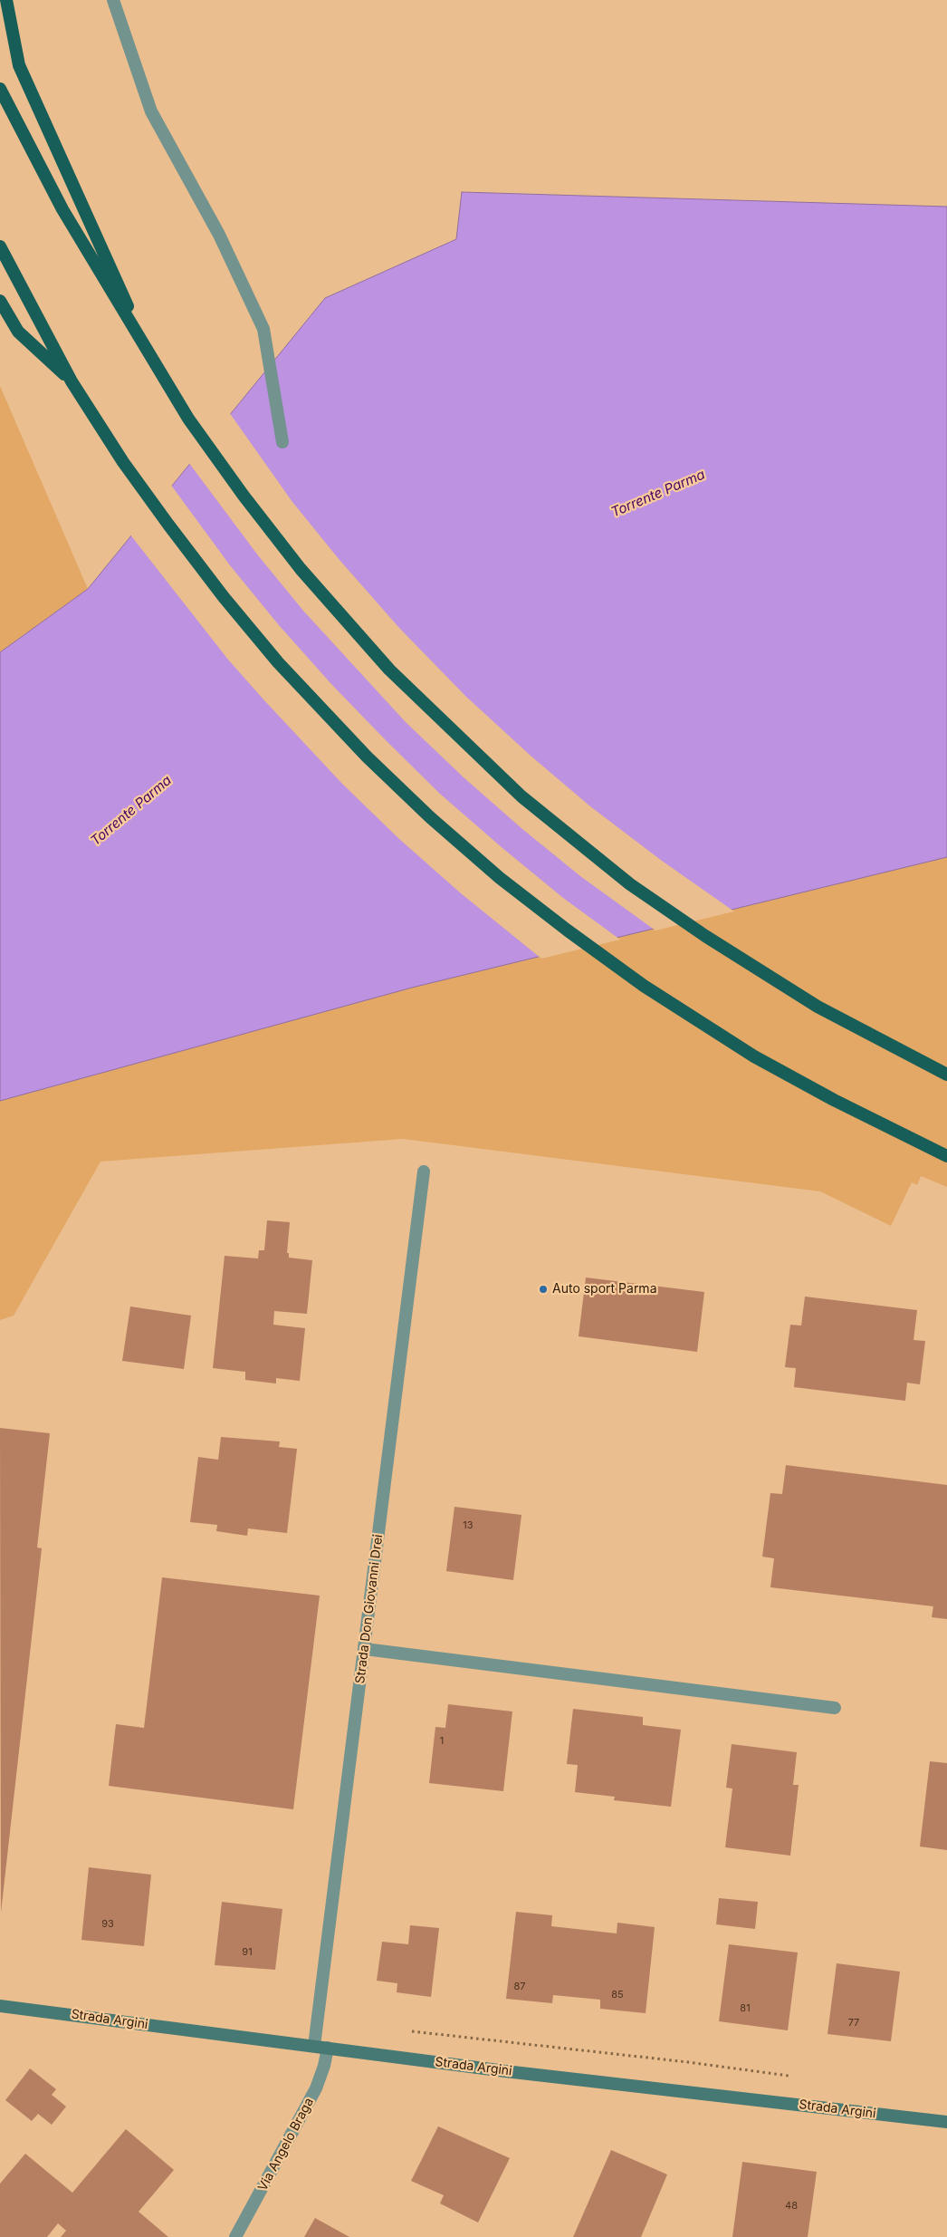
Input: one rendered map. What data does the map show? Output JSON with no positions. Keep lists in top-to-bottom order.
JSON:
{
  "streets": {
    "main road": ["Strada Argini"],
    "street": ["Strada Don Giovanni Drei", "Via Angelo Braga"]
  },
  "crossings": [
    ["Strada Don Giovanni Drei", "Strada Argini"],
    ["Strada Argini", "Via Angelo Braga"]
  ],
  "water": ["Torrente Parma"],
  "places": ["Auto sport Parma"],
  "house_numbers": [
    "13",
    "1",
    "93",
    "91",
    "87",
    "85",
    "81",
    "77",
    "48"
  ]
}
